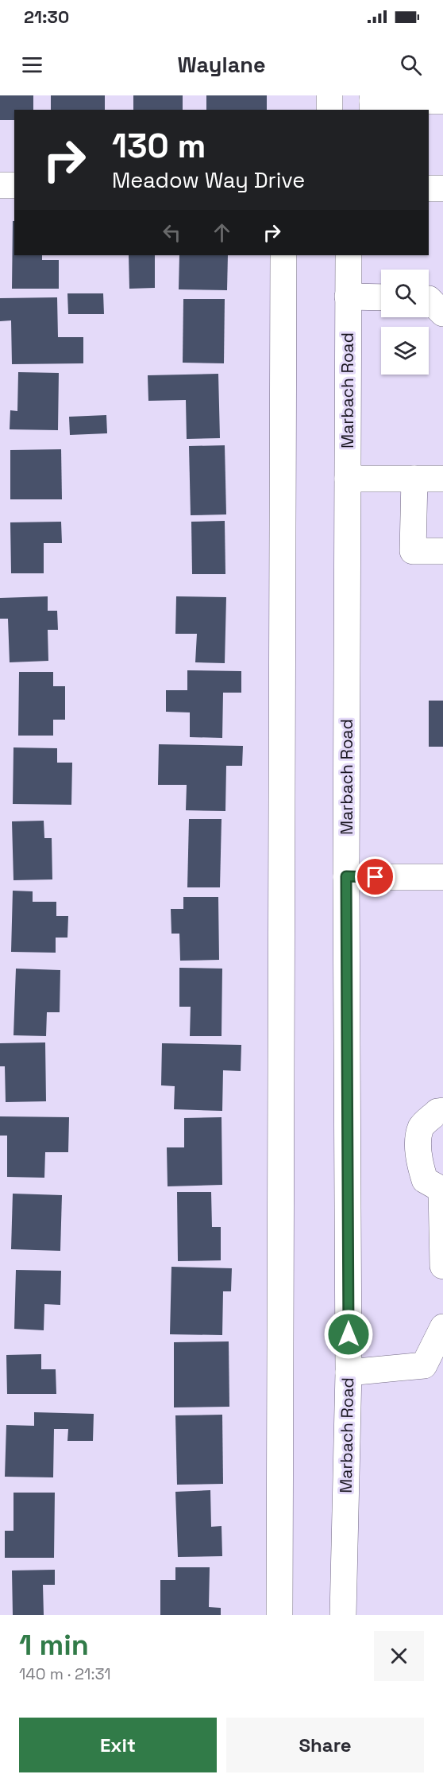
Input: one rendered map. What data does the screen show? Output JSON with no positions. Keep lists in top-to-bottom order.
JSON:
{
  "streets": {
    "street": ["Marbach Road"]
  },
  "page": {
    "status": "21:30",
    "header": "Waylane",
    "turn": ["130 m", "Meadow Way Drive"],
    "heading": ["1 min", "140 m · 21:31"],
    "buttons": ["Exit", "Share"]
  }
}
